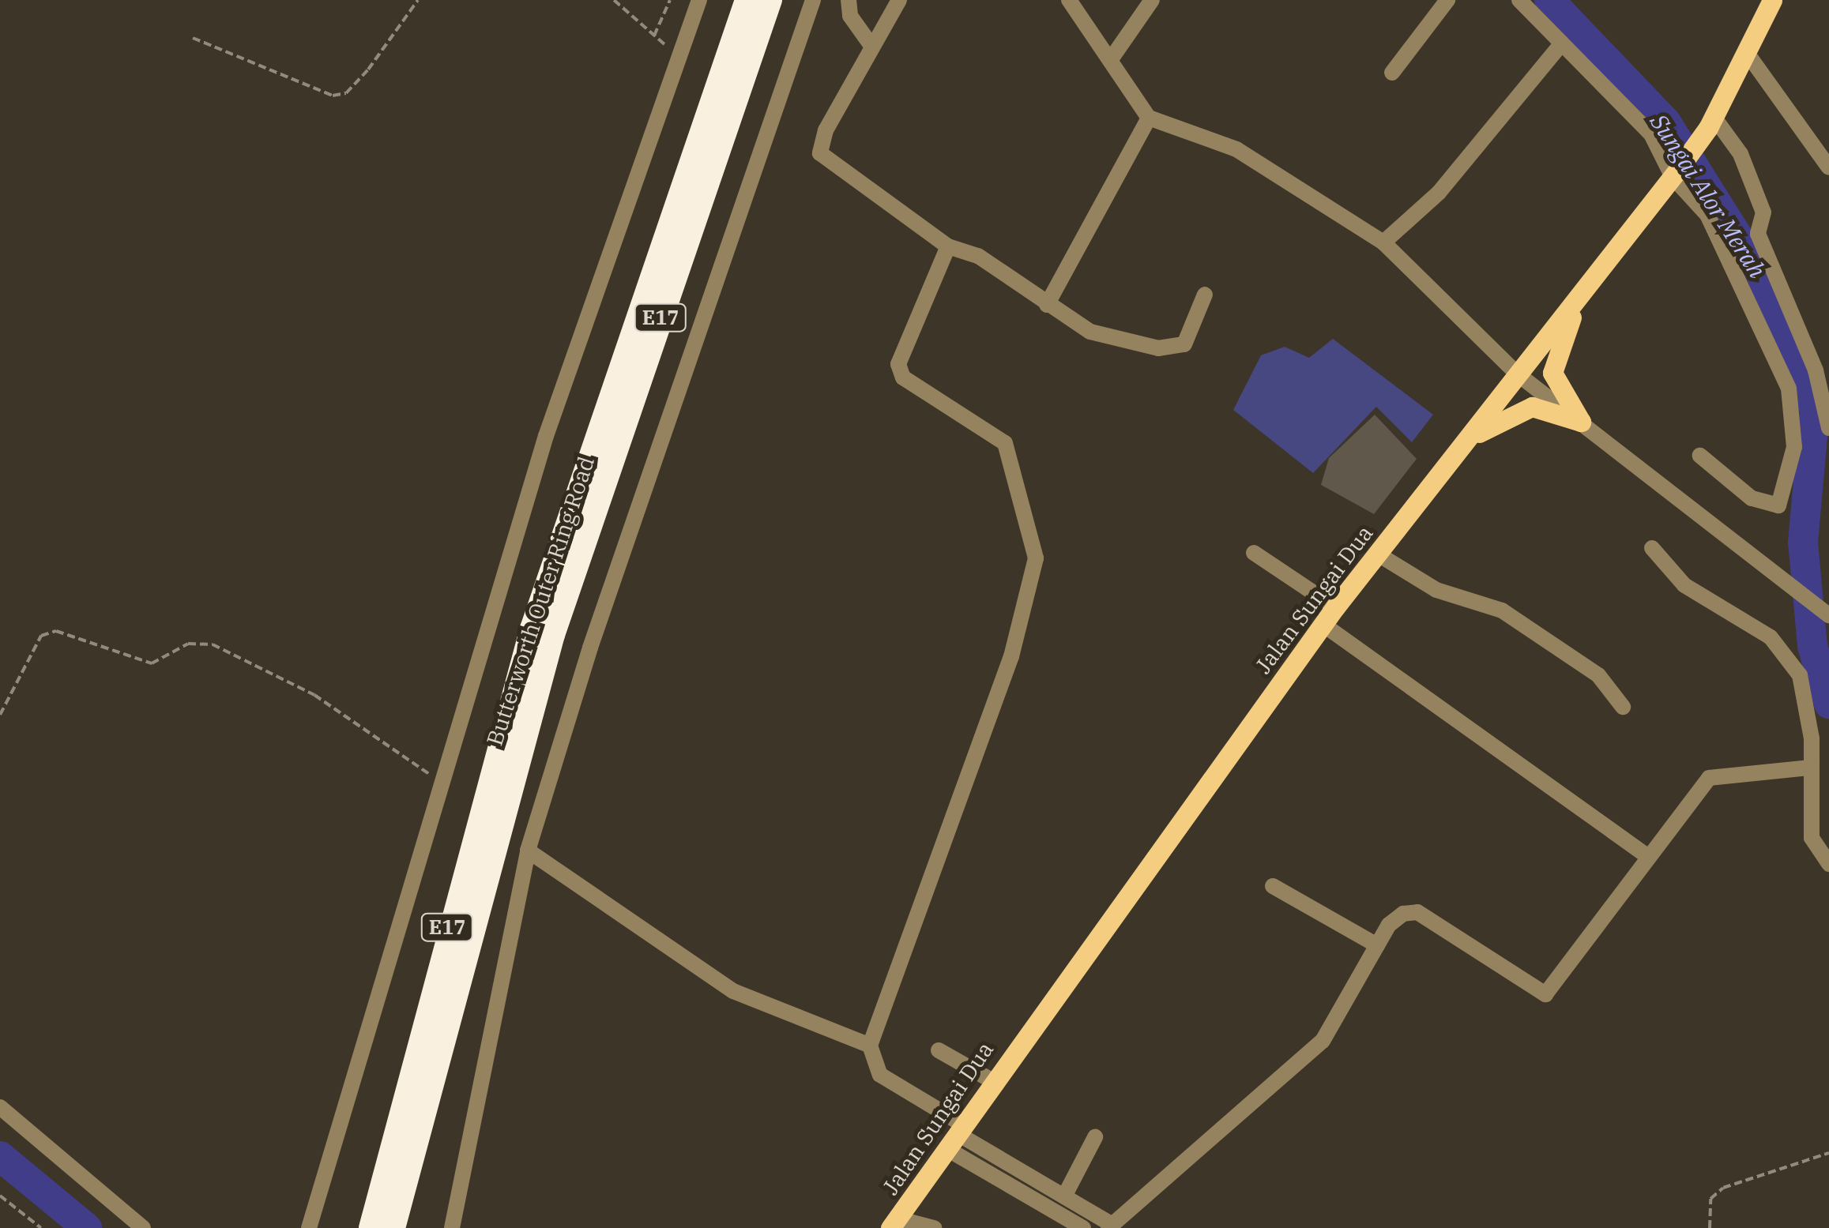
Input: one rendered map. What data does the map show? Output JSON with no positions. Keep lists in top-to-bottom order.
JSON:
{
  "streets": {
    "highway": ["E17", "Butterworth Outer Ring Road"],
    "main road": ["Jalan Sungai Dua"]
  },
  "water": ["Sungai Alor Merah"]
}
